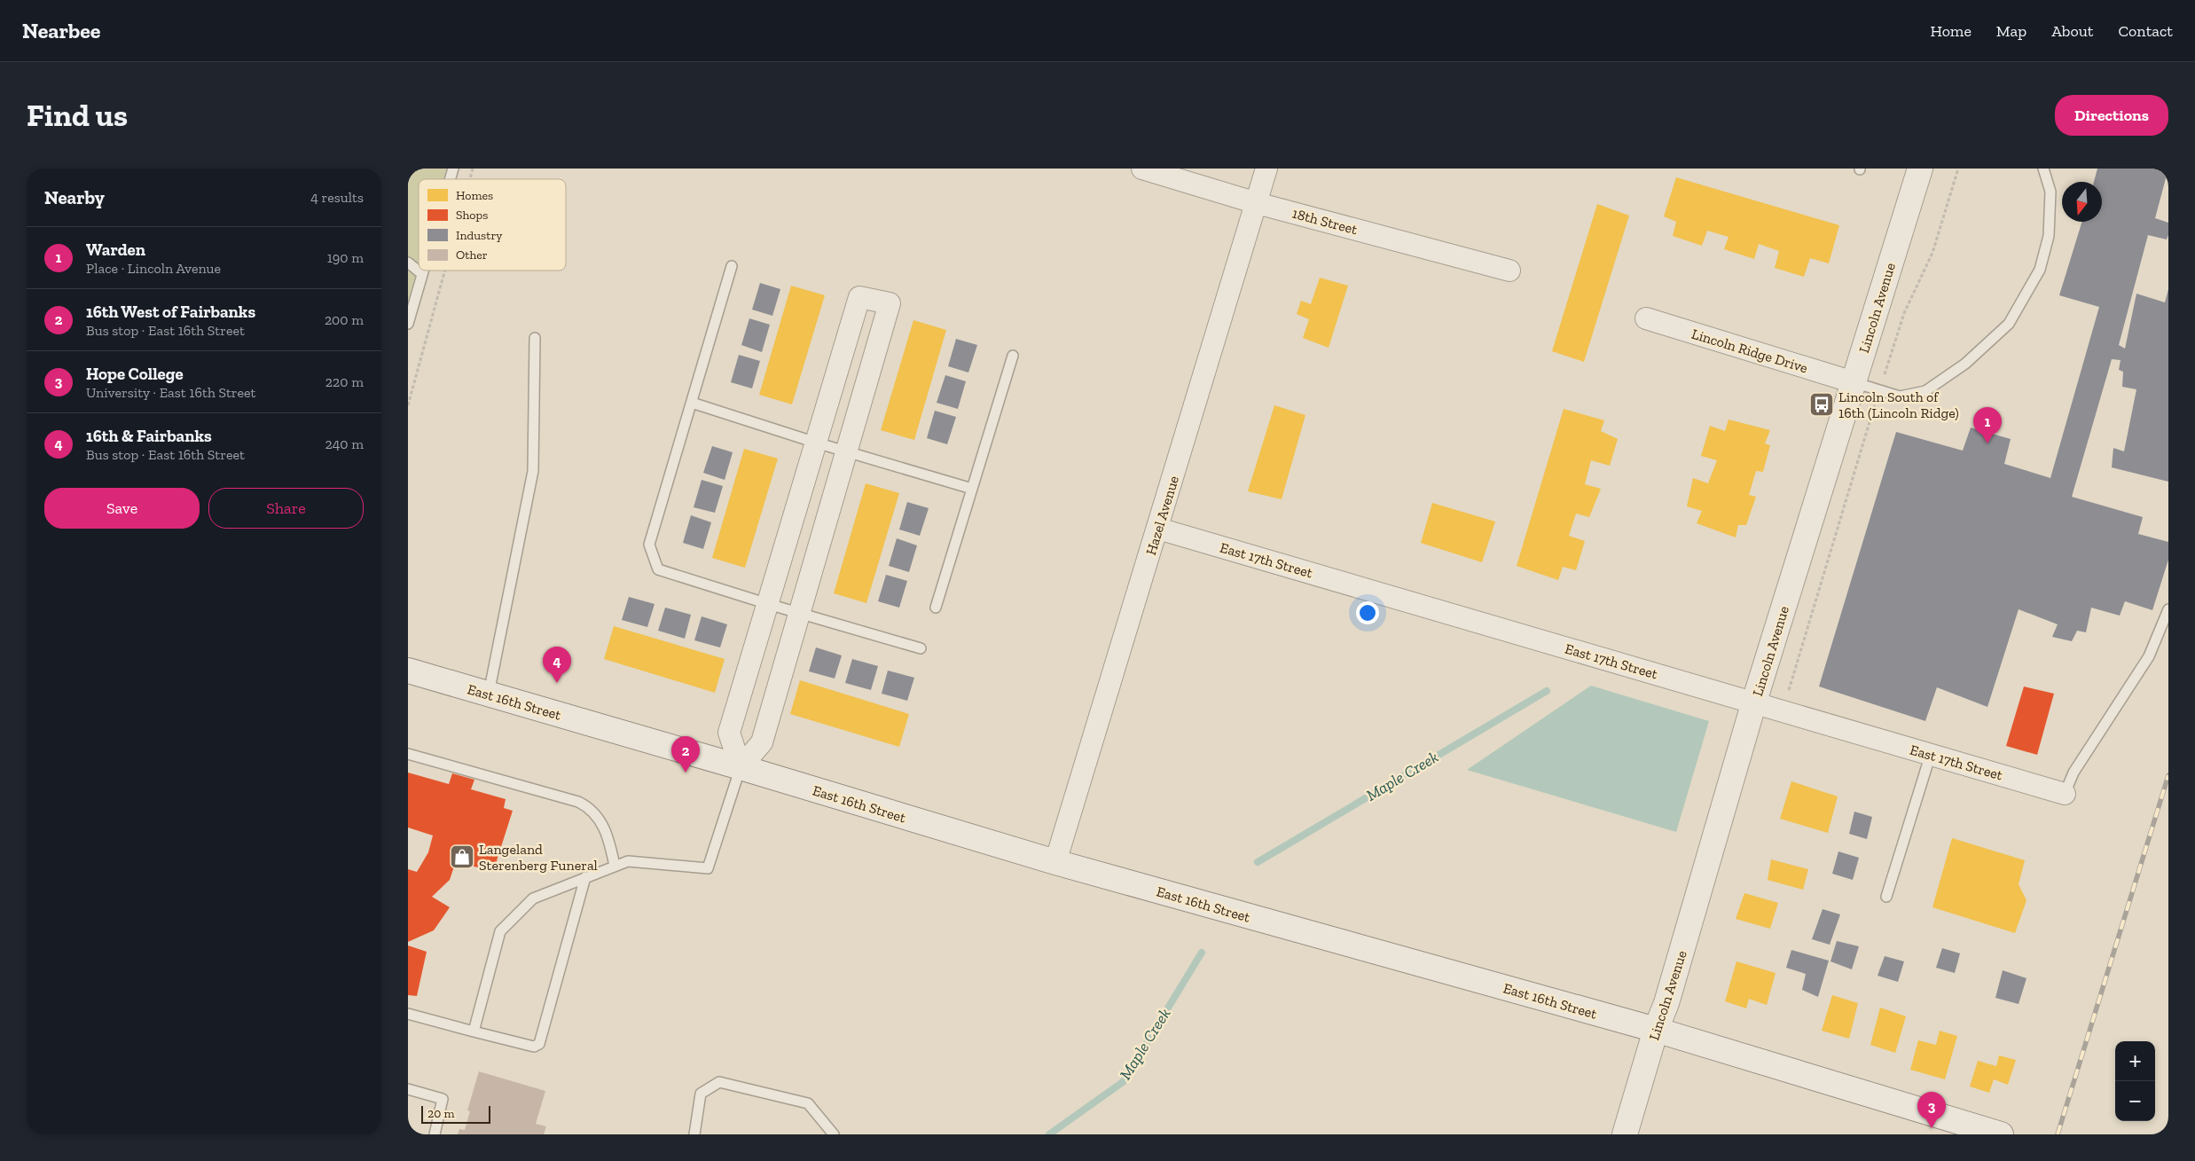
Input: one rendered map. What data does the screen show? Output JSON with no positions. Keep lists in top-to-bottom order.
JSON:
{
  "streets": {
    "main road": ["Lincoln Avenue", "East 16th Street"],
    "street": [
      "18th Street",
      "Lincoln Ridge Drive",
      "Hazel Avenue",
      "East 17th Street"
    ]
  },
  "crossings": [
    ["18th Street", "Hazel Avenue"],
    ["Lincoln Avenue", "Lincoln Ridge Drive"],
    ["Lincoln Avenue", "East 17th Street"],
    ["Lincoln Avenue", "East 16th Street"],
    ["Hazel Avenue", "East 17th Street"],
    ["Hazel Avenue", "East 16th Street"]
  ],
  "water": ["Maple Creek"],
  "places": {
    "bus stop": ["Lincoln South of 16th (Lincoln Ridge)"],
    "shop": ["Langeland Sterenberg Funeral"]
  },
  "legend": [
    "Homes",
    "Shops",
    "Industry",
    "Other"
  ],
  "scale_bar": "20 m",
  "north": "bottom",
  "page": {
    "header": "Nearbee",
    "nav": [
      "Home",
      "Map",
      "About",
      "Contact"
    ],
    "buttons": [
      "Directions",
      ["Save", "Share"]
    ],
    "title": "Find us",
    "heading": ["Nearby", "4 results"],
    "list": [
      {
        "mark": "1",
        "name": "Warden",
        "note": "Place · Lincoln Avenue",
        "value": "190 m"
      },
      {
        "mark": "2",
        "name": "16th West of Fairbanks",
        "note": "Bus stop · East 16th Street",
        "value": "200 m"
      },
      {
        "mark": "3",
        "name": "Hope College",
        "note": "University · East 16th Street",
        "value": "220 m"
      },
      {
        "mark": "4",
        "name": "16th & Fairbanks",
        "note": "Bus stop · East 16th Street",
        "value": "240 m"
      }
    ],
    "pins": [
      "1",
      "4",
      "2",
      "3"
    ],
    "map_buttons": ["+", "−"],
    "scale": "20 m"
  }
}
